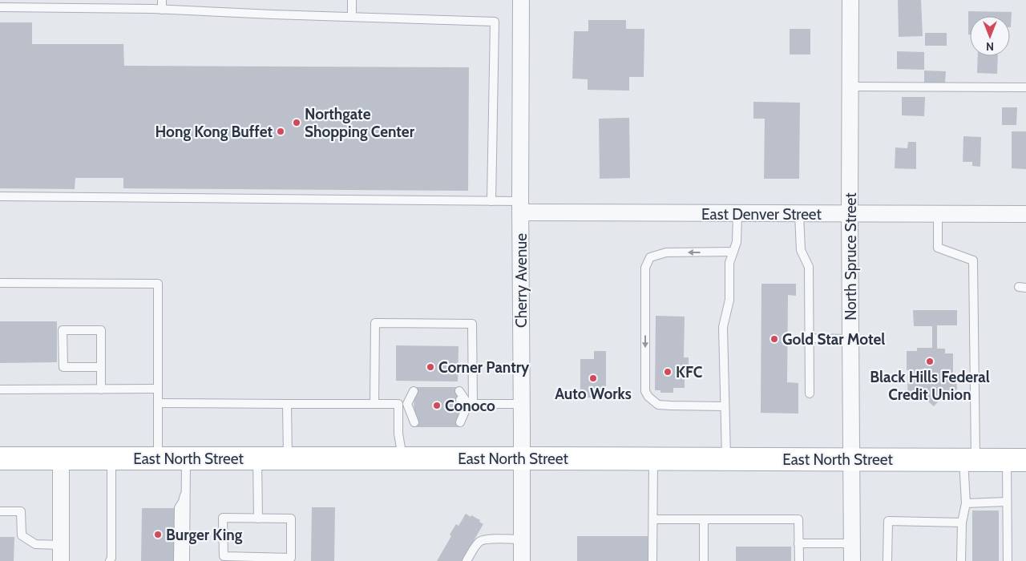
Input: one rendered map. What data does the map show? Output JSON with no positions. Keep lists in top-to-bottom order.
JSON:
{
  "streets": {
    "main road": ["East North Street"],
    "street": ["East Denver Street", "North Spruce Street", "Cherry Avenue"]
  },
  "crossings": [
    ["East Denver Street", "North Spruce Street"],
    ["East Denver Street", "Cherry Avenue"],
    ["North Spruce Street", "East North Street"],
    ["Cherry Avenue", "East North Street"]
  ],
  "places": [
    "Northgate Shopping Center",
    "Hong Kong Buffet",
    "Gold Star Motel",
    "Black Hills Federal Credit Union",
    "Corner Pantry",
    "KFC",
    "Auto Works",
    "Conoco",
    "Burger King"
  ],
  "north": "bottom"
}
